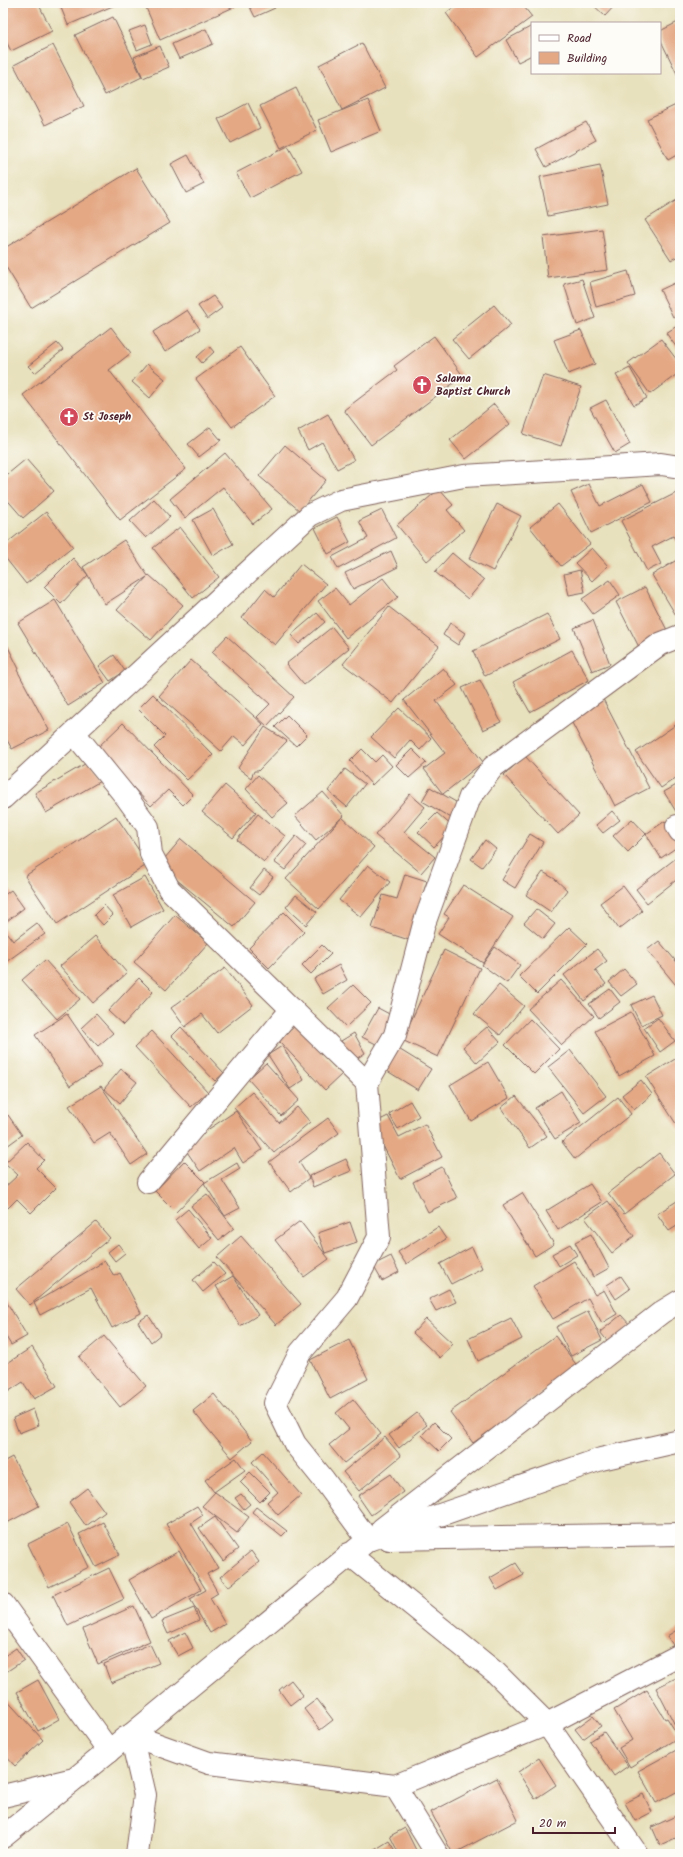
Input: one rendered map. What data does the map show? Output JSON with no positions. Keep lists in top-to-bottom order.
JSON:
{
  "places": {
    "church": ["Salama Baptist Church", "St Joseph"]
  },
  "legend": ["Road", "Building"],
  "scale_bar": "20 m"
}
